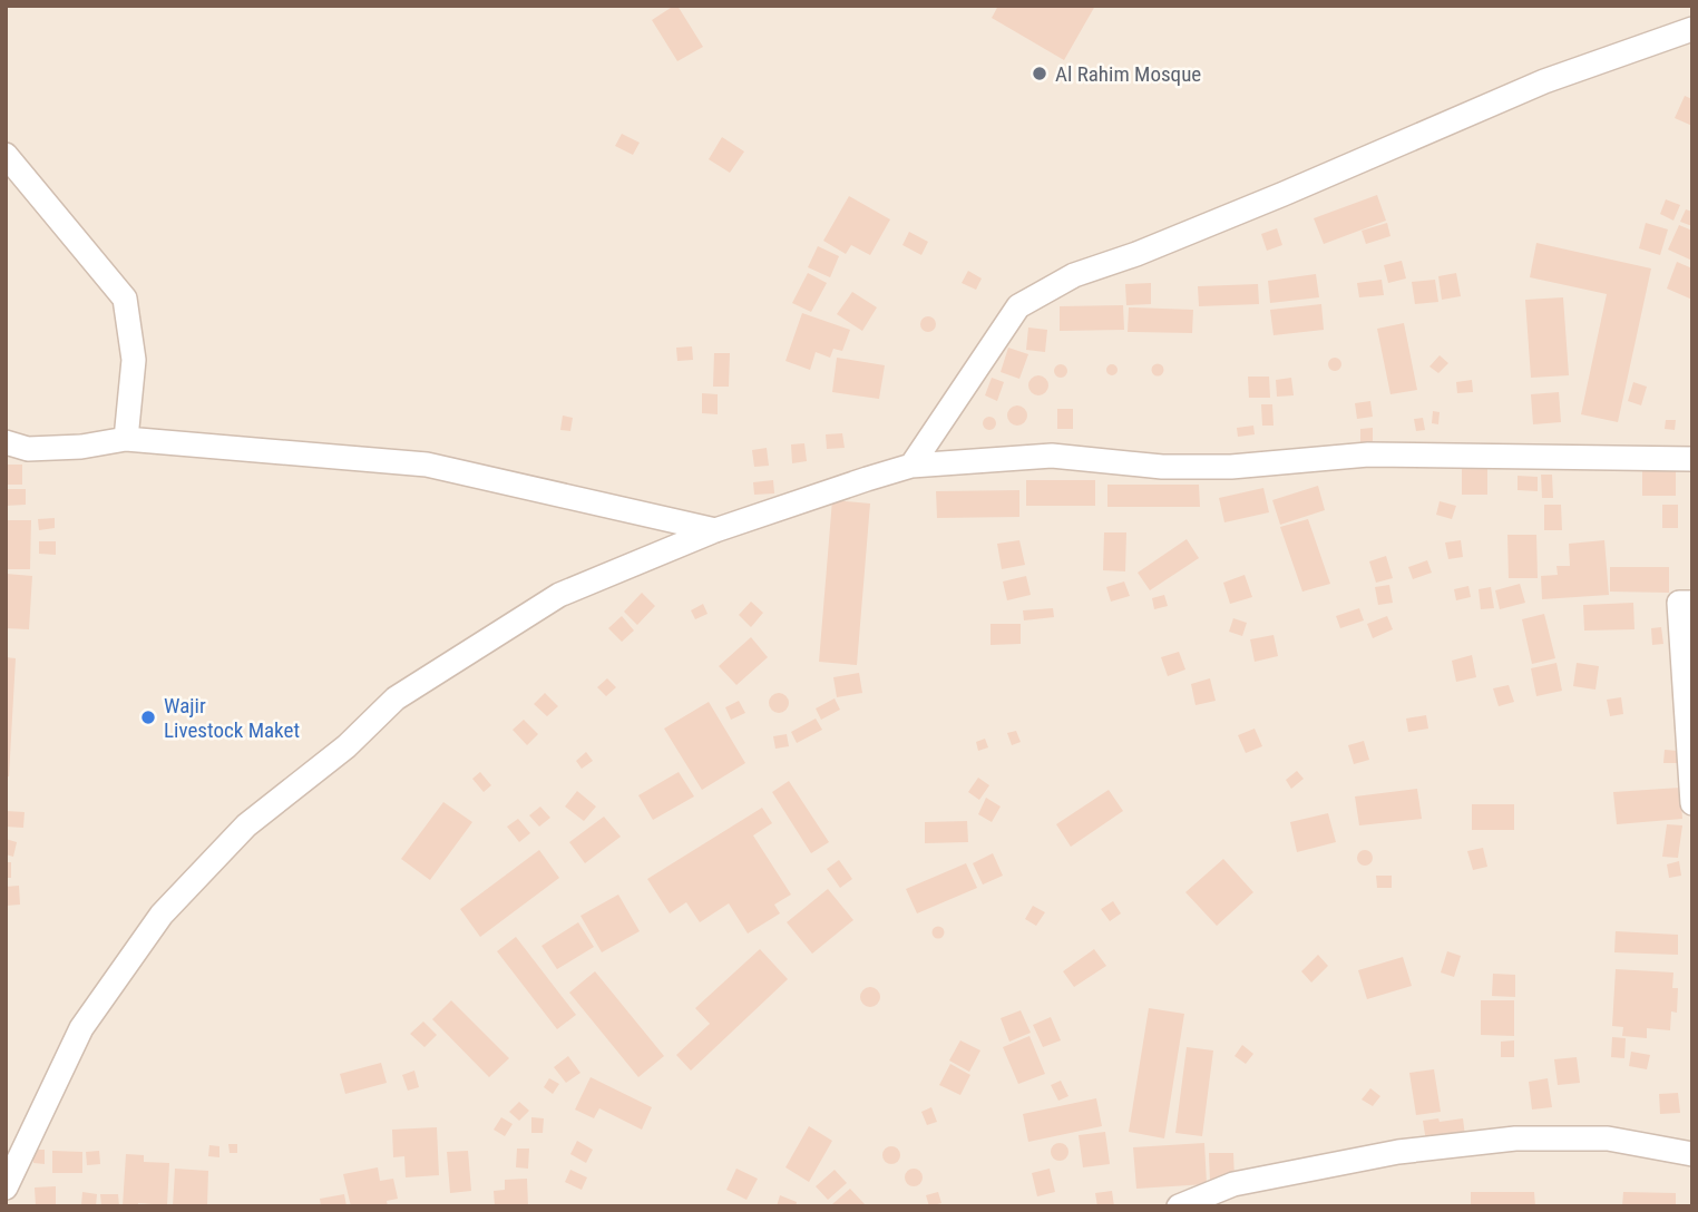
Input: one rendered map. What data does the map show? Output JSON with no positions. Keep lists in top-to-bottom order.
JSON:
{
  "places": ["Al Rahim Mosque", "Wajir Livestock Maket"]
}
